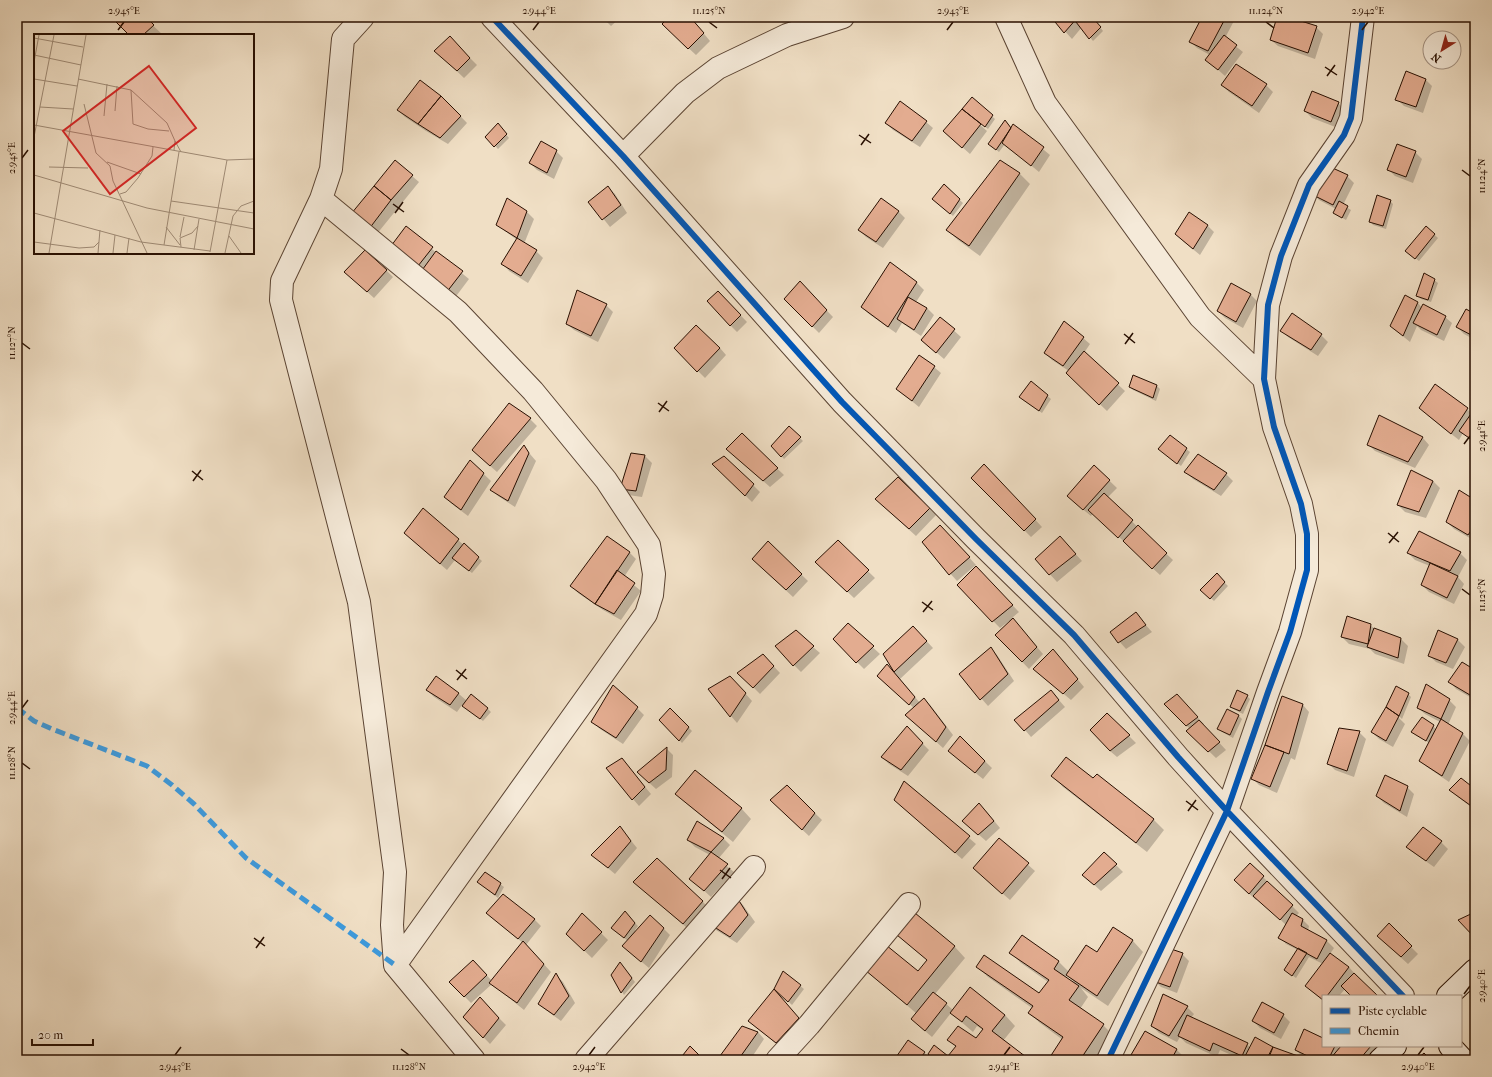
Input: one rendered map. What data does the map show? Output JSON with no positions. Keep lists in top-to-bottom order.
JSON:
{
  "legend": ["Piste cyclable", "Chemin"],
  "scale_bar": "20 m",
  "north": "bottom left",
  "coordinates": [
    "2.945°E",
    "2.944°E",
    "11.125°N",
    "2.943°E",
    "11.124°N",
    "2.942°E",
    "11.127°N",
    "2.941°E",
    "11.128°N",
    "2.940°E"
  ]
}
